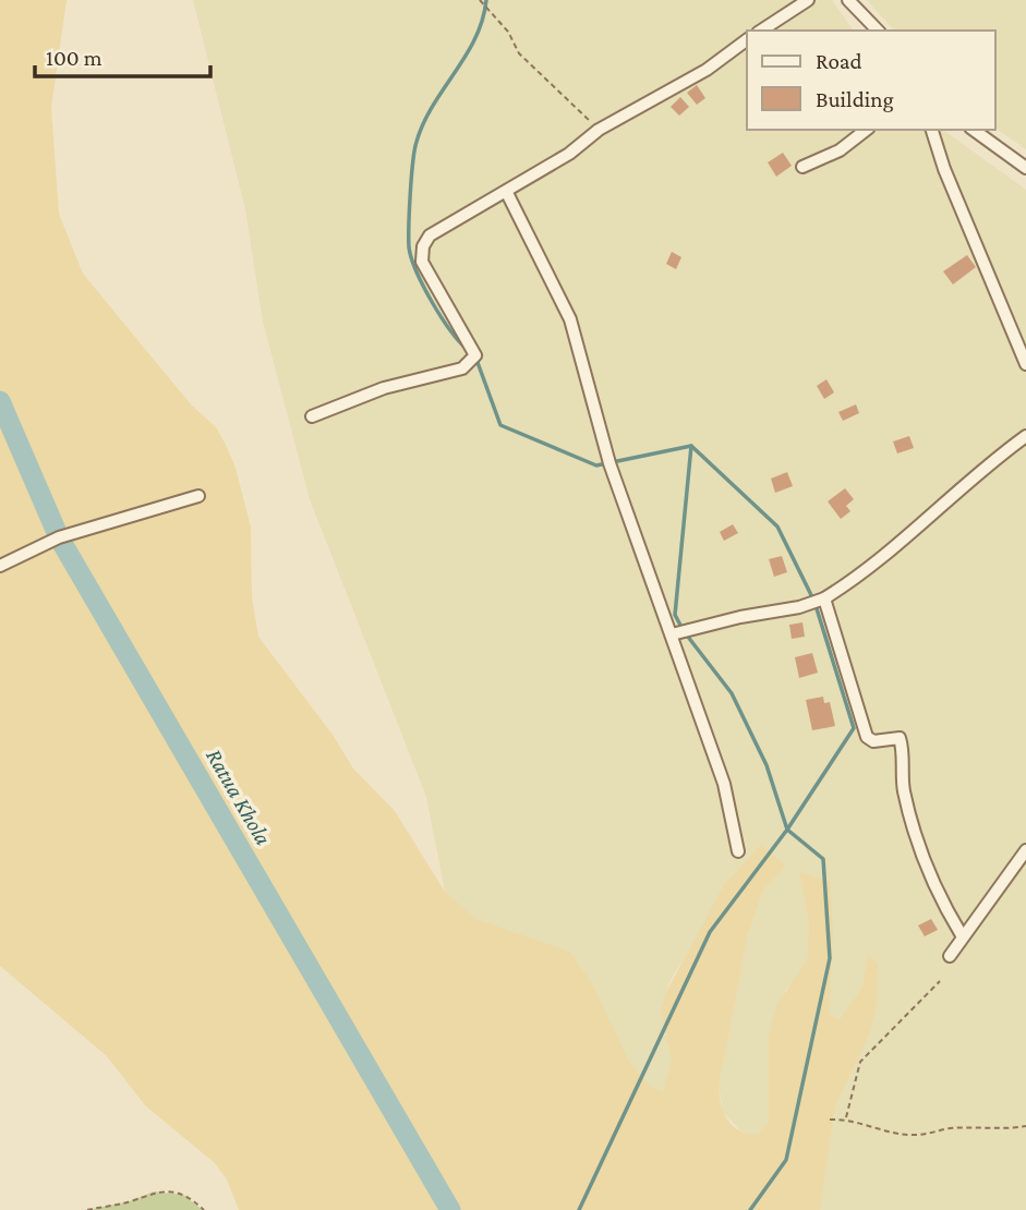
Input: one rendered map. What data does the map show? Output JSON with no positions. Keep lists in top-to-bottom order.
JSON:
{
  "water": ["Ratua Khola"],
  "legend": ["Road", "Building"],
  "scale_bar": "100 m"
}
